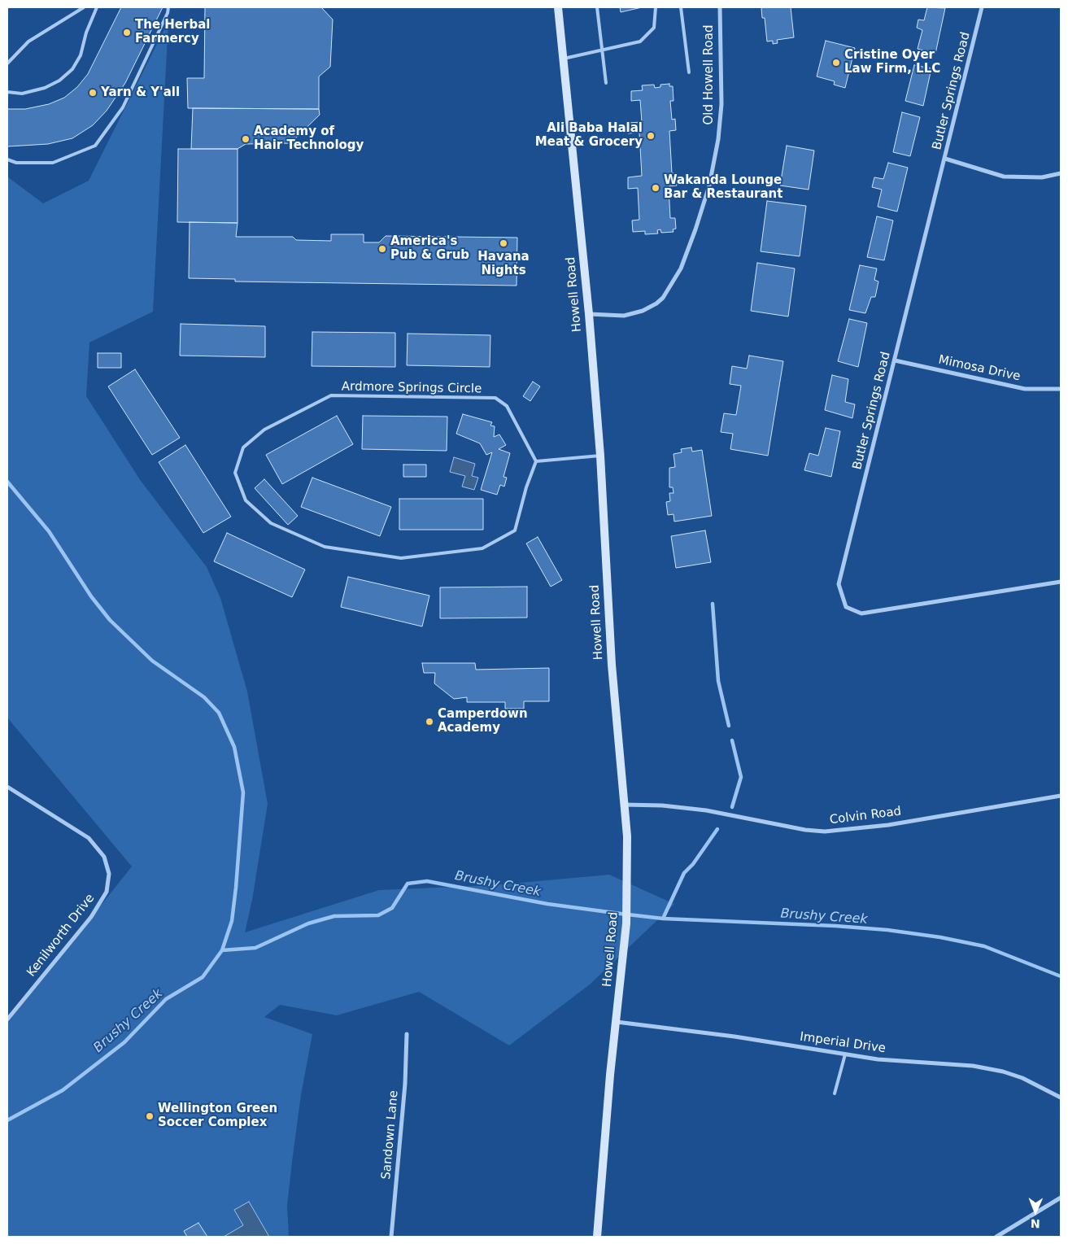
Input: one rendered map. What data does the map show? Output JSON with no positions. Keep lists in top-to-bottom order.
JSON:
{
  "streets": {
    "main road": ["Howell Road"],
    "street": [
      "Old Howell Road",
      "Butler Springs Road",
      "Mimosa Drive",
      "Colvin Road",
      "Kenilworth Drive",
      "Imperial Drive",
      "Sandown Lane"
    ],
    "lane": ["Ardmore Springs Circle"]
  },
  "crossings": [
    ["Old Howell Road", "Howell Road"],
    ["Butler Springs Road", "Mimosa Drive"],
    ["Howell Road", "Colvin Road"],
    ["Howell Road", "Imperial Drive"]
  ],
  "water": ["Brushy Creek"],
  "places": [
    "The Herbal Farmercy",
    "Cristine Oyer Law Firm, LLC",
    "Yarn & Y'all",
    "Ali Baba Halal Meat & Grocery",
    "Academy of Hair Technology",
    "Wakanda Lounge Bar & Restaurant",
    "Havana Nights",
    "America's Pub & Grub",
    "Camperdown Academy",
    "Wellington Green Soccer Complex"
  ],
  "north": "bottom"
}
